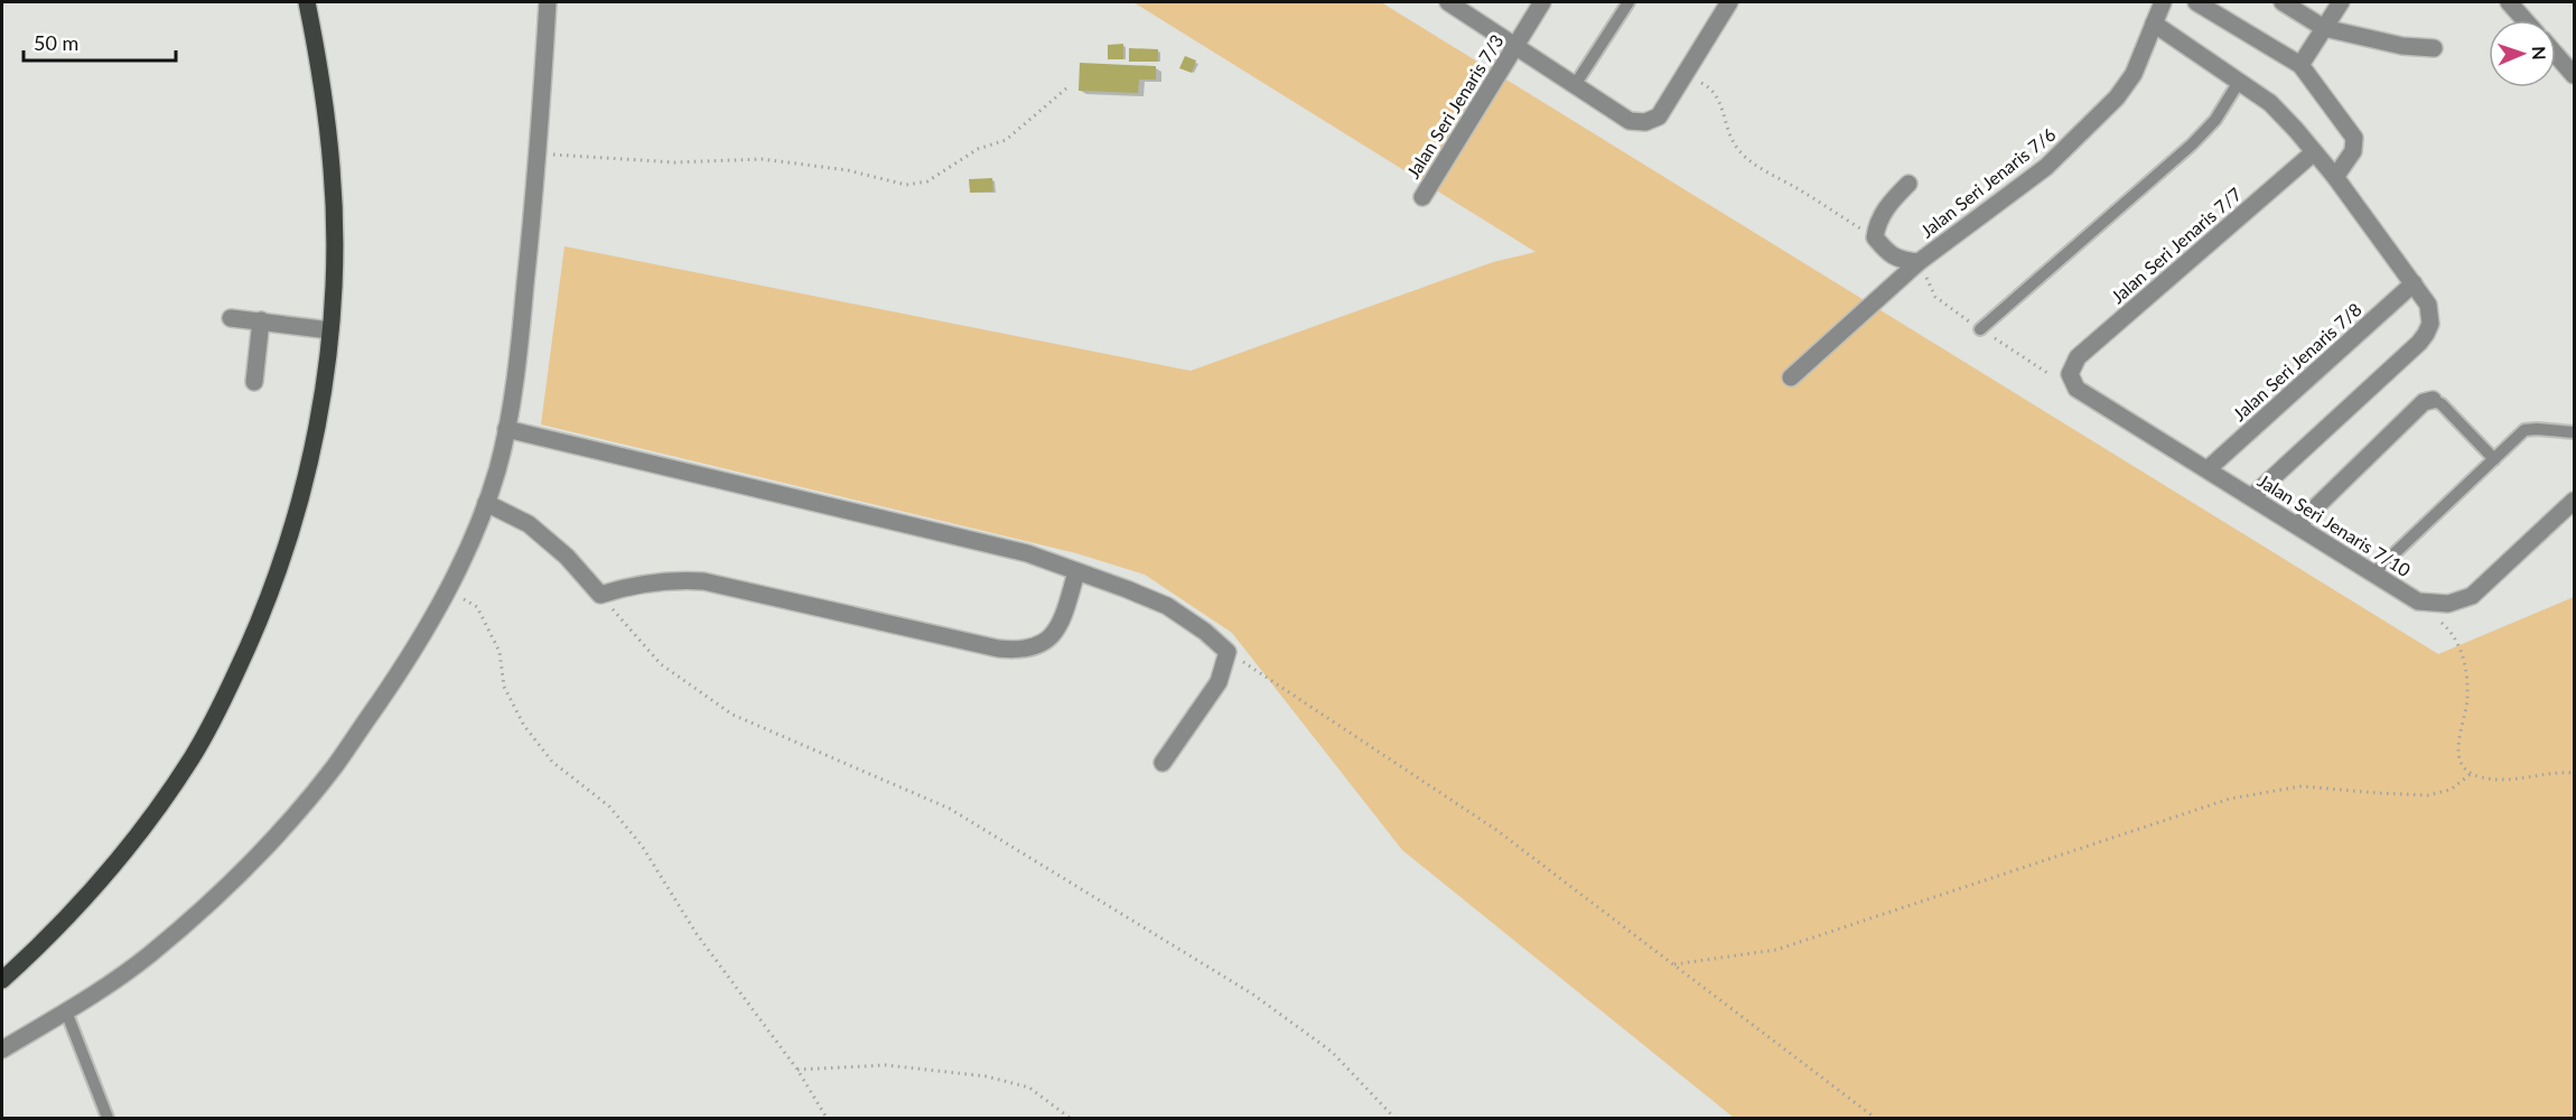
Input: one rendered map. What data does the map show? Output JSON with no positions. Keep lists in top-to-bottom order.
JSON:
{
  "streets": {
    "street": [
      "Jalan Seri Jenaris 7/3",
      "Jalan Seri Jenaris 7/6",
      "Jalan Seri Jenaris 7/7",
      "Jalan Seri Jenaris 7/8",
      "Jalan Seri Jenaris 7/10"
    ]
  },
  "crossings": [
    ["Jalan Seri Jenaris 7/7", "Jalan Seri Jenaris 7/10"],
    ["Jalan Seri Jenaris 7/8", "Jalan Seri Jenaris 7/10"]
  ],
  "scale_bar": "50 m",
  "north": "right"
}
